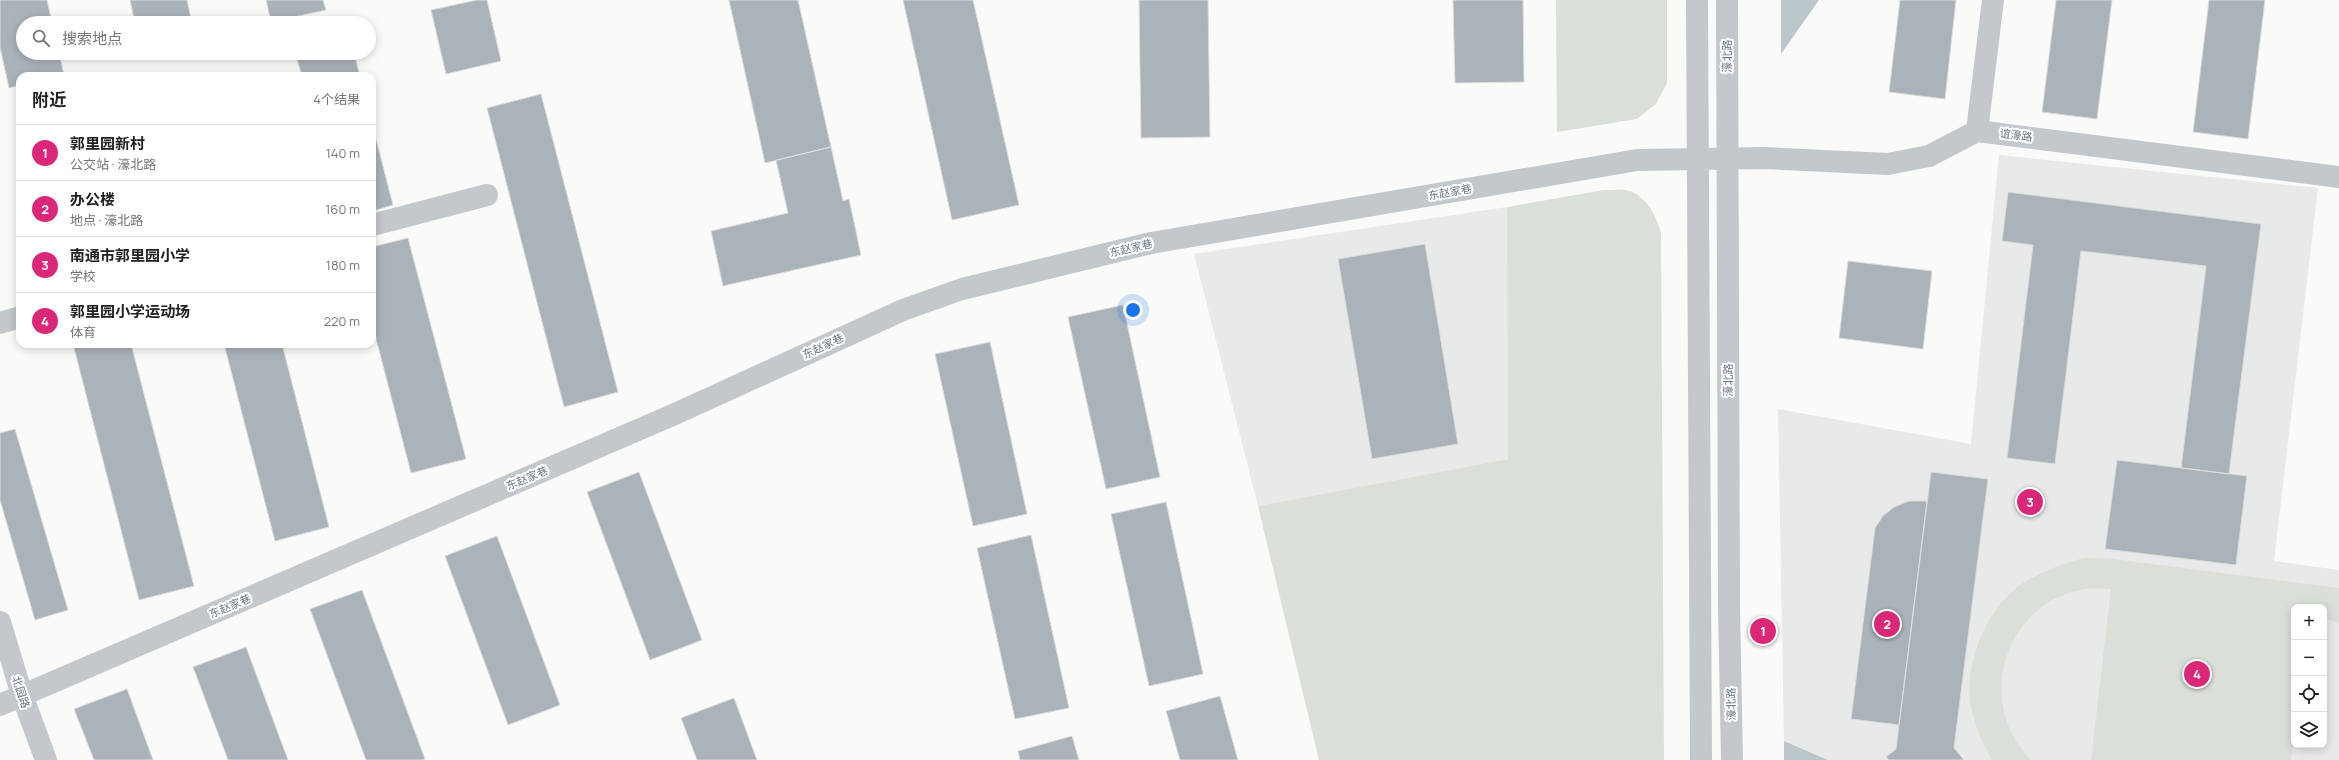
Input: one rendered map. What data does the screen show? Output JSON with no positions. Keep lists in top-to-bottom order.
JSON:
{
  "streets": {
    "street": [
      "濠北路",
      "谊濠路",
      "东赵家巷",
      "北园路"
    ]
  },
  "crossings": [
    ["东赵家巷", "北园路"]
  ],
  "page": {
    "search": "搜索地点",
    "heading": ["附近", "4个结果"],
    "list": [
      {
        "mark": "1",
        "name": "郭里园新村",
        "note": "公交站 · 濠北路",
        "value": "140 m"
      },
      {
        "mark": "2",
        "name": "办公楼",
        "note": "地点 · 濠北路",
        "value": "160 m"
      },
      {
        "mark": "3",
        "name": "南通市郭里园小学",
        "note": "学校",
        "value": "180 m"
      },
      {
        "mark": "4",
        "name": "郭里园小学运动场",
        "note": "体育",
        "value": "220 m"
      }
    ],
    "pins": [
      "3",
      "2",
      "1",
      "4"
    ],
    "map_buttons": ["+", "−"]
  }
}
